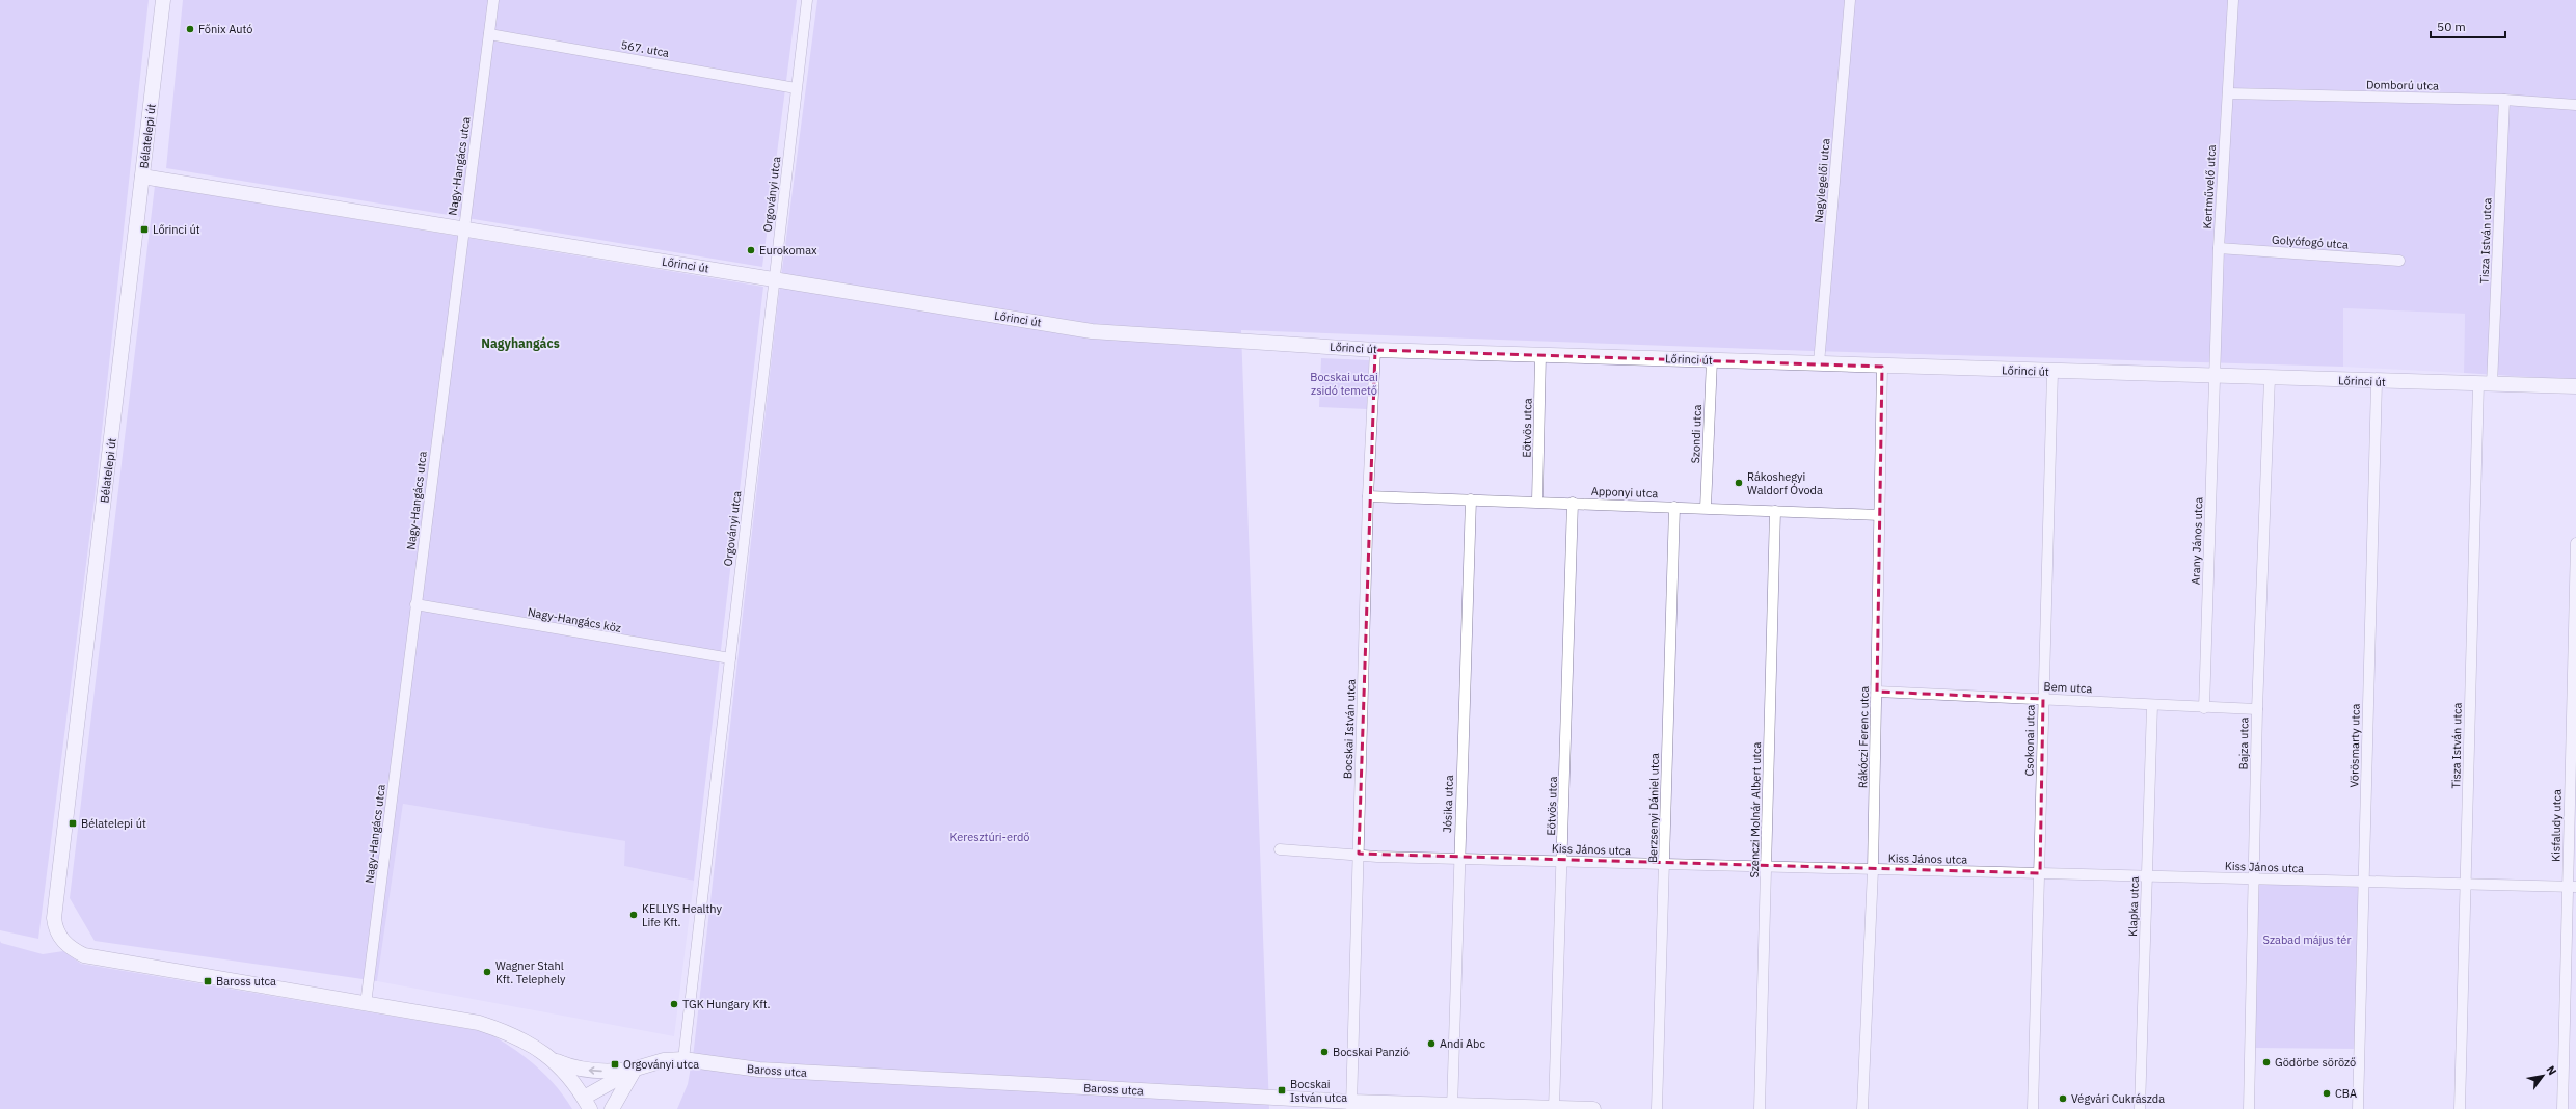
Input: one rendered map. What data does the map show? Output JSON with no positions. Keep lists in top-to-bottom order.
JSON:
{
  "streets": {
    "street": [
      "567. utca",
      "Domború utca",
      "Bélatelepi út",
      "Nagy-Hangács utca",
      "Nagylegelői utca",
      "Kertművelő utca",
      "Orgoványi utca",
      "Tisza István utca",
      "Golyófogó utca",
      "Lőrinci út",
      "Eötvös utca",
      "Szondi utca",
      "Apponyi utca",
      "Arany János utca",
      "Nagy-Hangács köz",
      "Bem utca",
      "Bocskai István utca",
      "Rákóczi Ferenc utca",
      "Csokonai utca",
      "Bajza utca",
      "Vörösmarty utca",
      "Jósika utca",
      "Berzsenyi Dániel utca",
      "Szenczi Molnár Albert utca",
      "Kisfaludy utca",
      "Kiss János utca",
      "Klapka utca",
      "Baross utca"
    ]
  },
  "crossings": [
    ["567. utca", "Nagy-Hangács utca"],
    ["567. utca", "Orgoványi utca"],
    ["Domború utca", "Kertművelő utca"],
    ["Domború utca", "Tisza István utca"],
    ["Bélatelepi út", "Lőrinci út"],
    ["Bélatelepi út", "Baross utca"],
    ["Nagy-Hangács utca", "Lőrinci út"],
    ["Nagy-Hangács utca", "Nagy-Hangács köz"],
    ["Nagy-Hangács utca", "Baross utca"],
    ["Nagylegelői utca", "Lőrinci út"],
    ["Kertművelő utca", "Golyófogó utca"],
    ["Kertművelő utca", "Lőrinci út"],
    ["Kertművelő utca", "Arany János utca"],
    ["Orgoványi utca", "Lőrinci út"],
    ["Orgoványi utca", "Nagy-Hangács köz"],
    ["Orgoványi utca", "Baross utca"],
    ["Tisza István utca", "Lőrinci út"],
    ["Tisza István utca", "Kiss János utca"],
    ["Lőrinci út", "Eötvös utca"],
    ["Lőrinci út", "Szondi utca"],
    ["Lőrinci út", "Arany János utca"],
    ["Lőrinci út", "Bocskai István utca"],
    ["Lőrinci út", "Rákóczi Ferenc utca"],
    ["Lőrinci út", "Csokonai utca"],
    ["Lőrinci út", "Bajza utca"],
    ["Lőrinci út", "Vörösmarty utca"],
    ["Eötvös utca", "Apponyi utca"],
    ["Eötvös utca", "Kiss János utca"],
    ["Eötvös utca", "Baross utca"],
    ["Szondi utca", "Apponyi utca"],
    ["Apponyi utca", "Bocskai István utca"],
    ["Apponyi utca", "Rákóczi Ferenc utca"],
    ["Apponyi utca", "Jósika utca"],
    ["Apponyi utca", "Berzsenyi Dániel utca"],
    ["Apponyi utca", "Szenczi Molnár Albert utca"],
    ["Arany János utca", "Bem utca"],
    ["Bem utca", "Rákóczi Ferenc utca"],
    ["Bem utca", "Csokonai utca"],
    ["Bem utca", "Bajza utca"],
    ["Bem utca", "Klapka utca"],
    ["Bocskai István utca", "Kiss János utca"],
    ["Bocskai István utca", "Baross utca"],
    ["Rákóczi Ferenc utca", "Kiss János utca"],
    ["Csokonai utca", "Kiss János utca"],
    ["Bajza utca", "Kiss János utca"],
    ["Vörösmarty utca", "Kiss János utca"],
    ["Jósika utca", "Kiss János utca"],
    ["Jósika utca", "Baross utca"],
    ["Berzsenyi Dániel utca", "Kiss János utca"],
    ["Szenczi Molnár Albert utca", "Kiss János utca"],
    ["Kisfaludy utca", "Kiss János utca"],
    ["Kiss János utca", "Klapka utca"]
  ],
  "districts": ["Nagyhangács"],
  "parks": ["Bocskai utcai zsidó temető", "Keresztúri-erdő", "Szabad május tér"],
  "places": {
    "other": [
      "Főnix Autó",
      "Eurokomax",
      "Rákoshegyi Waldorf Óvoda",
      "KELLYS Healthy Life Kft.",
      "Wagner Stahl Kft. Telephely",
      "TGK Hungary Kft.",
      "Andi Abc",
      "Bocskai Panzió",
      "Gödörbe söröző",
      "CBA",
      "Végvári Cukrászda"
    ],
    "transit": [
      "Lőrinci út",
      "Bélatelepi út",
      "Baross utca",
      "Orgoványi utca",
      "Bocskai István utca"
    ]
  },
  "scale_bar": "50 m",
  "north": "top right"
}
